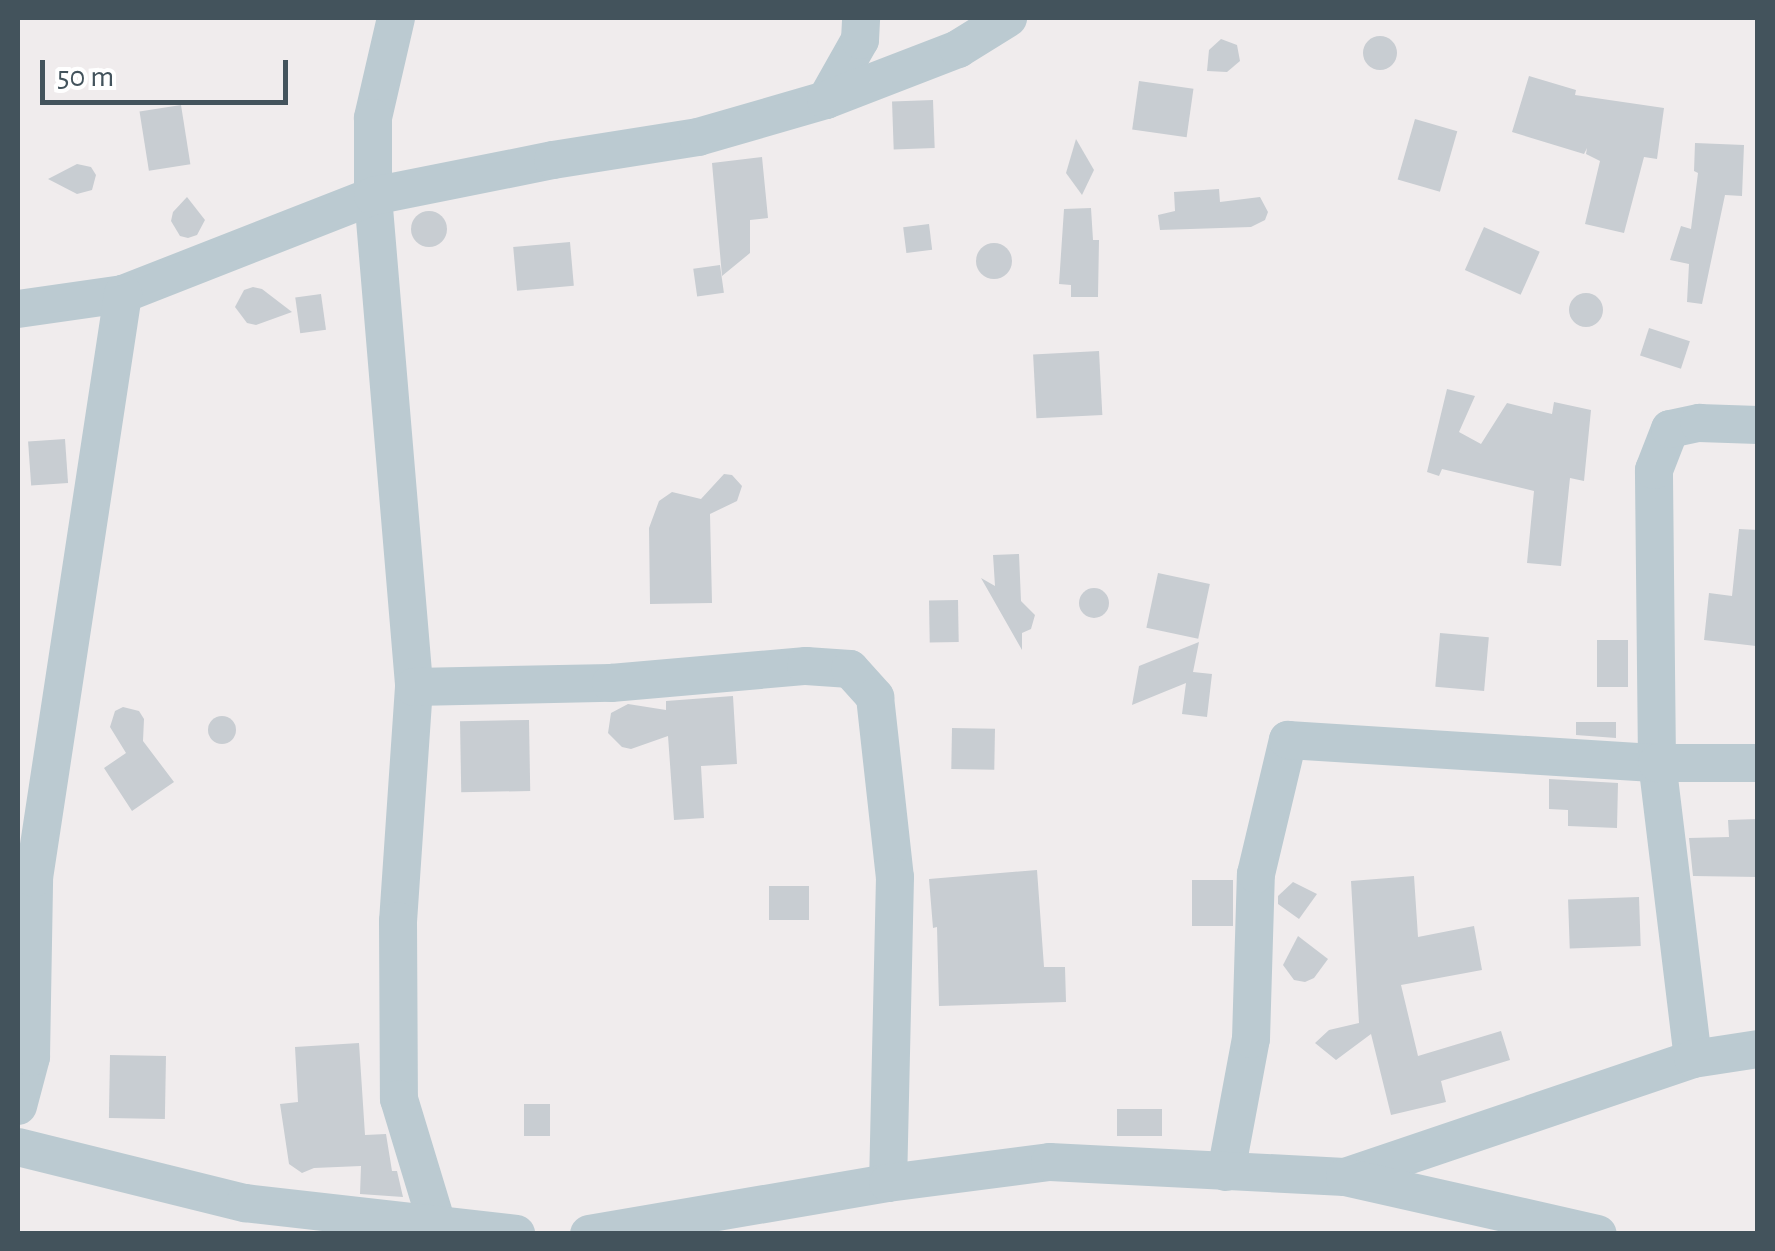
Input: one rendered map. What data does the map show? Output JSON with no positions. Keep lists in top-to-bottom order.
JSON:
{
  "scale_bar": "50 m"
}
